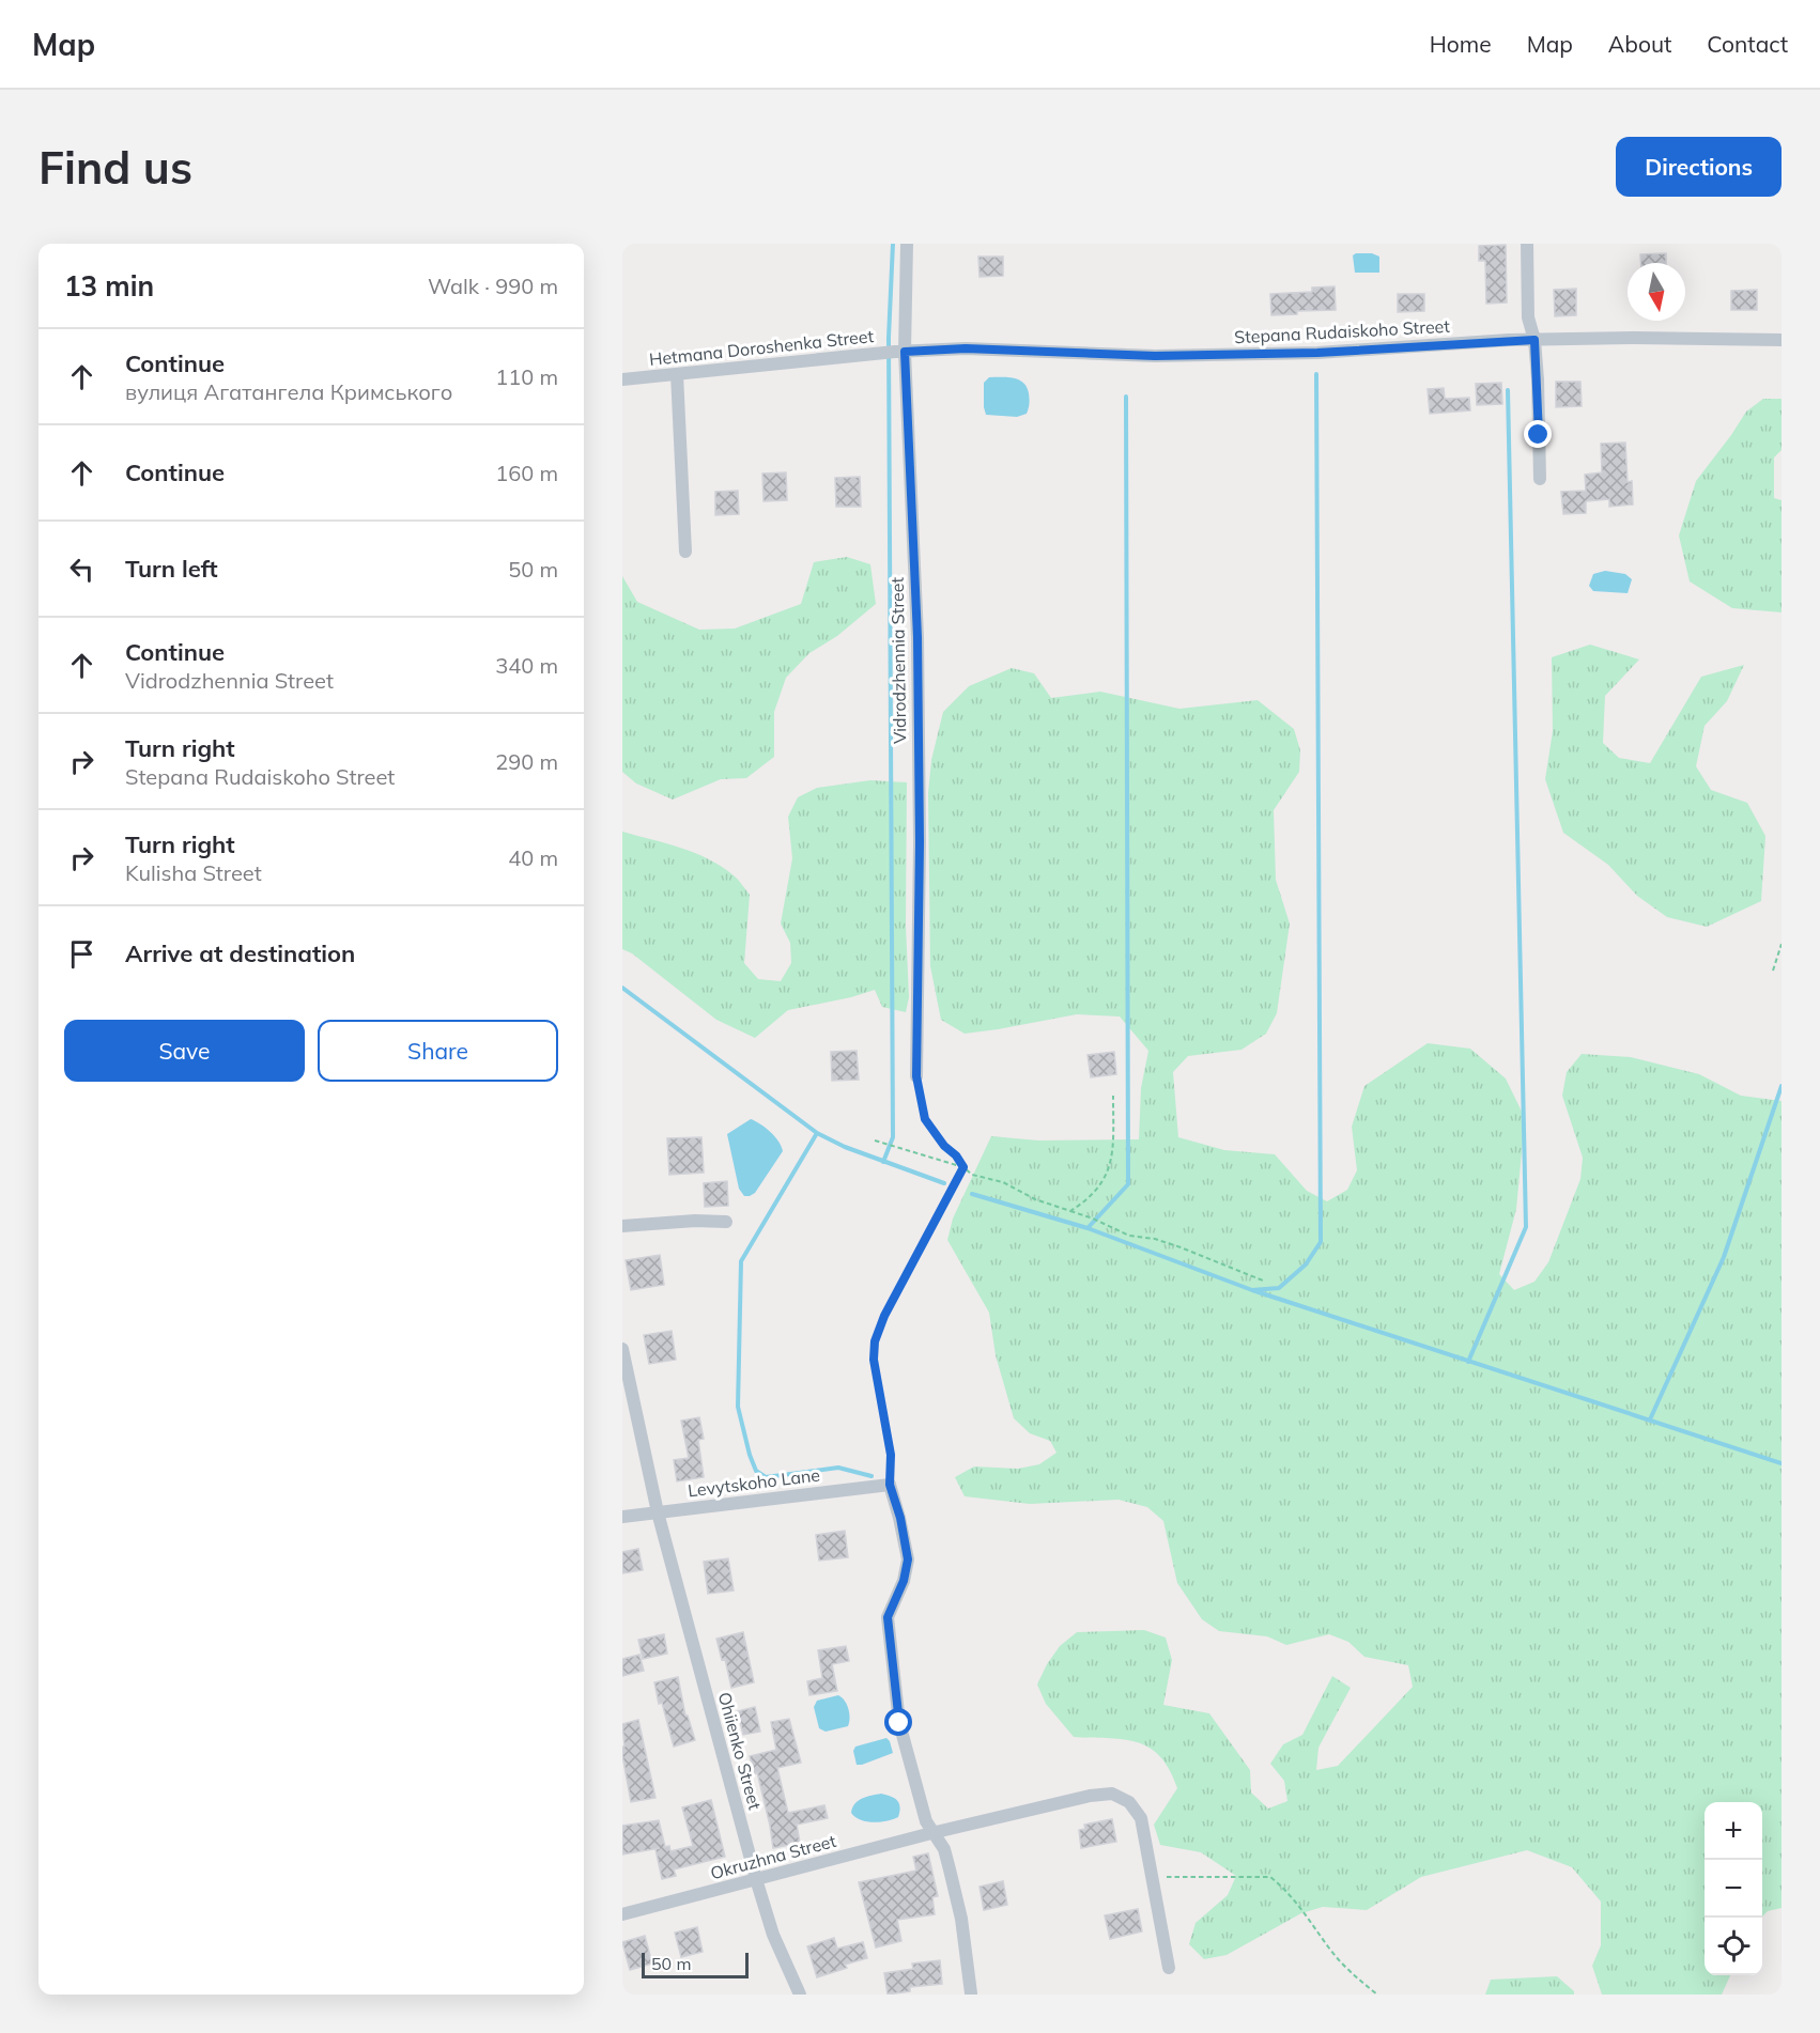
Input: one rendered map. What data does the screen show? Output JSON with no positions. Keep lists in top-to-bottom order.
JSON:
{
  "streets": {
    "street": [
      "Stepana Rudaiskoho Street",
      "Hetmana Doroshenka Street",
      "Vidrodzhennia Street",
      "Levytskoho Lane",
      "Ohiienko Street",
      "Okruzhna Street"
    ]
  },
  "crossings": [
    ["Stepana Rudaiskoho Street", "Hetmana Doroshenka Street"],
    ["Stepana Rudaiskoho Street", "Vidrodzhennia Street"],
    ["Hetmana Doroshenka Street", "Vidrodzhennia Street"],
    ["Levytskoho Lane", "Ohiienko Street"],
    ["Ohiienko Street", "Okruzhna Street"]
  ],
  "scale_bar": "50 m",
  "north": "bottom",
  "page": {
    "header": "Map",
    "nav": [
      "Home",
      "Map",
      "About",
      "Contact"
    ],
    "buttons": [
      "Directions",
      ["Save", "Share"]
    ],
    "title": "Find us",
    "heading": ["13 min", "Walk · 990 m"],
    "list": [
      ["Continue", "вулиця Агатангела Кримського", "110 m"],
      ["Continue", "160 m"],
      ["Turn left", "50 m"],
      ["Continue", "Vidrodzhennia Street", "340 m"],
      ["Turn right", "Stepana Rudaiskoho Street", "290 m"],
      ["Turn right", "Kulisha Street", "40 m"],
      "Arrive at destination"
    ],
    "map_buttons": ["+", "−"],
    "scale": "50 m"
  }
}
